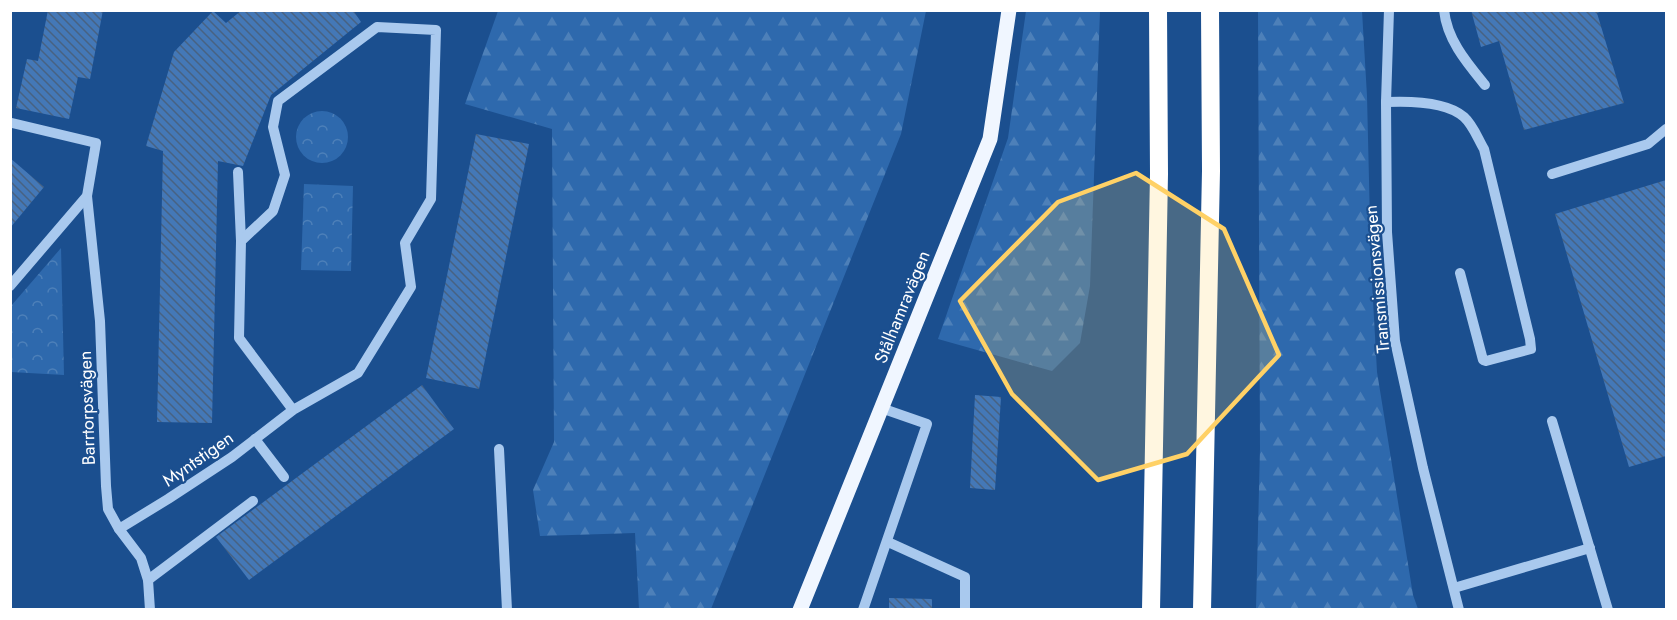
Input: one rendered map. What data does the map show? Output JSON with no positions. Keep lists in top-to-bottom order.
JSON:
{
  "streets": {
    "main road": ["Stålhamravägen"],
    "street": ["Transmissionsvägen", "Barrtorpsvägen", "Myntstigen"]
  },
  "crossings": [
    ["Barrtorpsvägen", "Myntstigen"]
  ]
}
